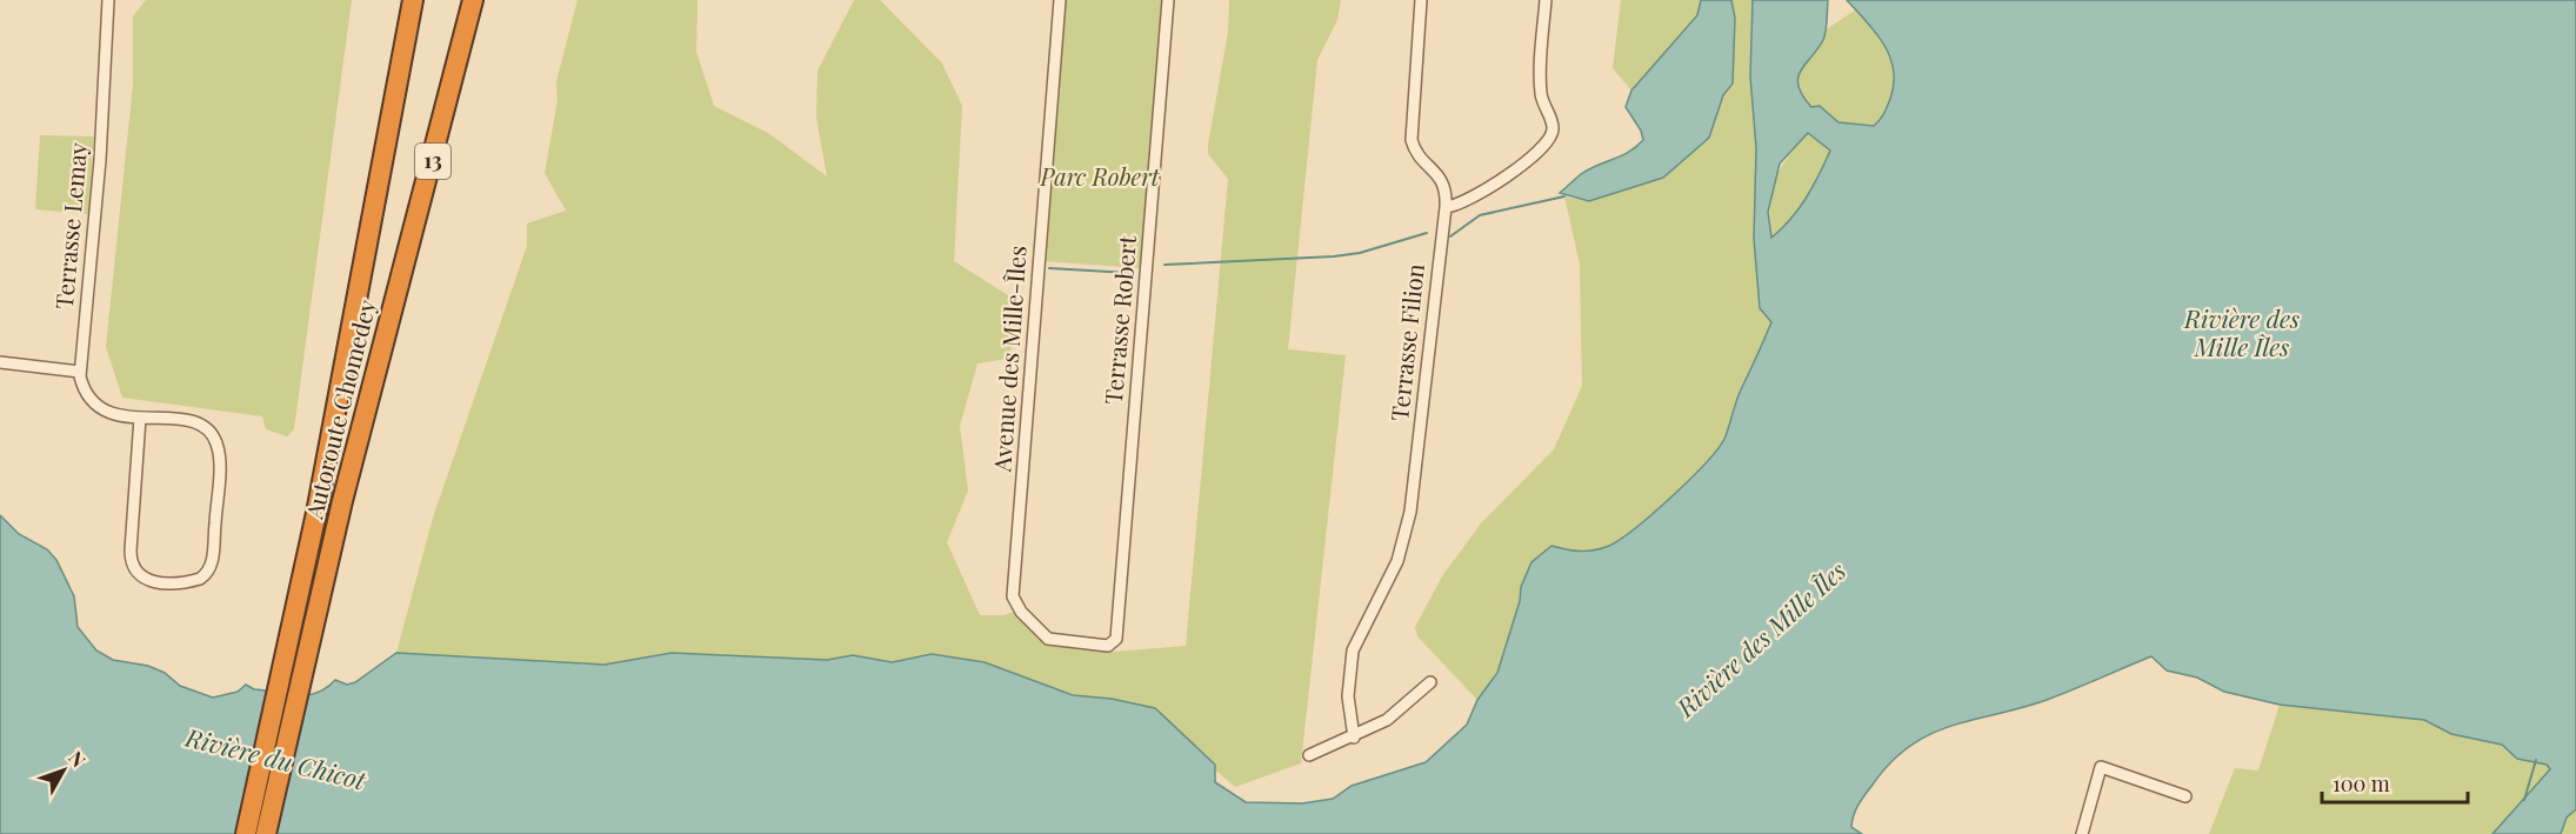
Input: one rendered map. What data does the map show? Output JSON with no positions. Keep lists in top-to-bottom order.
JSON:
{
  "streets": {
    "highway": ["13", "Autoroute Chomedey"],
    "street": [
      "Terrasse Lemay",
      "Terrasse Robert",
      "Terrasse Filion",
      "Avenue des Mille-Îles"
    ]
  },
  "crossings": [
    ["Terrasse Robert", "Avenue des Mille-Îles"]
  ],
  "water": ["Rivière des Mille Îles", "Rivière du Chicot"],
  "parks": ["Parc Robert"],
  "scale_bar": "100 m",
  "north": "top right"
}
